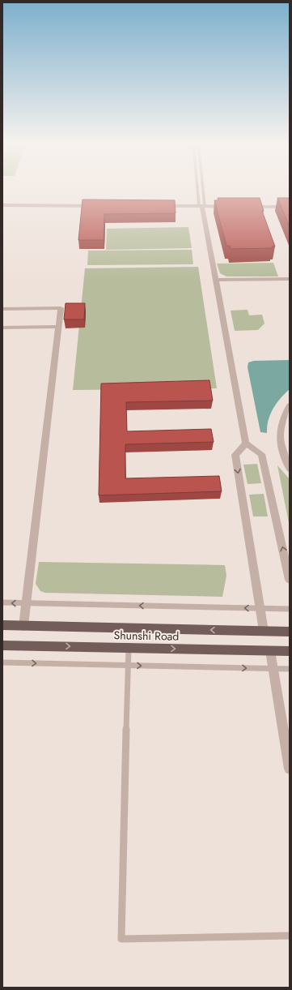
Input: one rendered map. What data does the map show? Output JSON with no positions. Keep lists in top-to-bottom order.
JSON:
{
  "streets": {
    "main road": ["Shunshi Road"]
  }
}
